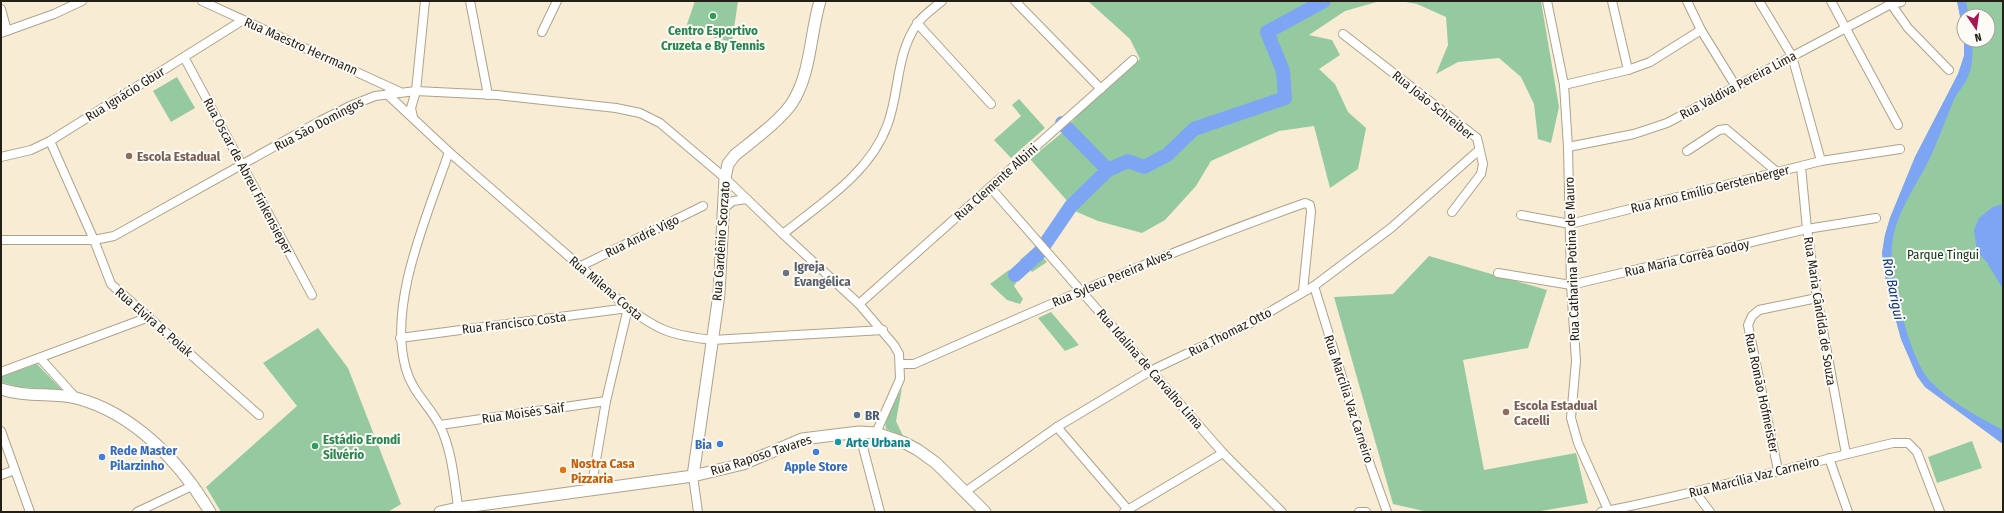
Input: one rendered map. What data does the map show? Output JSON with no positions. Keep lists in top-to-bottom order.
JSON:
{
  "streets": {
    "main road": ["Rua Gardênio Scorzato", "Rua Raposo Tavares"],
    "street": [
      "Rua Maestro Herrmann",
      "Rua Valdiva Pereira Lima",
      "Rua Ignácio Gbur",
      "Rua João Schreiber",
      "Rua São Domingos",
      "Rua Oscar de Abreu Finkensieper",
      "Rua Clemente Albini",
      "Rua Arno Emílio Gerstenberger",
      "Rua André Vigo",
      "Rua Maria Corrêa Godoy",
      "Rua Catharina Potina de Mauro",
      "Rua Sylseu Pereira Alves",
      "Rua Milena Costa",
      "Rua Maria Cândida de Souza",
      "Rua Elvira B. Polak",
      "Rua Francisco Costa",
      "Rua Thomaz Otto",
      "Rua Idalina de Carvalho Lima",
      "Rua Romão Hofmeister",
      "Rua Marcília Vaz Carneiro",
      "Rua Moisés Saif"
    ]
  },
  "crossings": [
    ["Rua Maestro Herrmann", "Rua Ignácio Gbur"],
    ["Rua Maestro Herrmann", "Rua São Domingos"],
    ["Rua Valdiva Pereira Lima", "Rua Catharina Potina de Mauro"],
    ["Rua Ignácio Gbur", "Rua Oscar de Abreu Finkensieper"],
    ["Rua Ignácio Gbur", "Rua Elvira B. Polak"],
    ["Rua João Schreiber", "Rua Thomaz Otto"],
    ["Rua São Domingos", "Rua Oscar de Abreu Finkensieper"],
    ["Rua São Domingos", "Rua Clemente Albini"],
    ["Rua São Domingos", "Rua Gardênio Scorzato"],
    ["Rua São Domingos", "Rua Sylseu Pereira Alves"],
    ["Rua São Domingos", "Rua Milena Costa"],
    ["Rua São Domingos", "Rua Elvira B. Polak"],
    ["Rua São Domingos", "Rua Raposo Tavares"],
    ["Rua Clemente Albini", "Rua Idalina de Carvalho Lima"],
    ["Rua Arno Emílio Gerstenberger", "Rua Catharina Potina de Mauro"],
    ["Rua Arno Emílio Gerstenberger", "Rua Maria Cândida de Souza"],
    ["Rua André Vigo", "Rua Milena Costa"],
    ["Rua Gardênio Scorzato", "Rua Milena Costa"],
    ["Rua Gardênio Scorzato", "Rua Raposo Tavares"],
    ["Rua Maria Corrêa Godoy", "Rua Catharina Potina de Mauro"],
    ["Rua Maria Corrêa Godoy", "Rua Maria Cândida de Souza"],
    ["Rua Catharina Potina de Mauro", "Rua Marcília Vaz Carneiro"],
    ["Rua Sylseu Pereira Alves", "Rua Thomaz Otto"],
    ["Rua Sylseu Pereira Alves", "Rua Idalina de Carvalho Lima"],
    ["Rua Milena Costa", "Rua Francisco Costa"],
    ["Rua Maria Cândida de Souza", "Rua Romão Hofmeister"],
    ["Rua Maria Cândida de Souza", "Rua Marcília Vaz Carneiro"],
    ["Rua Thomaz Otto", "Rua Idalina de Carvalho Lima"],
    ["Rua Thomaz Otto", "Rua Marcília Vaz Carneiro"],
    ["Rua Thomaz Otto", "Rua Raposo Tavares"],
    ["Rua Romão Hofmeister", "Rua Marcília Vaz Carneiro"]
  ],
  "water": ["Rio Barigui"],
  "parks": ["Parque Tingui"],
  "places": [
    "Centro Esportivo Cruzeta e By Tennis",
    "Escola Estadual",
    "Igreja Evangélica",
    "Escola Estadual Cacelli",
    "BR",
    "Arte Urbana",
    "Bia",
    "Estádio Erondi Silvério",
    "Apple Store",
    "Rede Master Pilarzinho",
    "Nostra Casa Pizzaria"
  ],
  "north": "bottom"
}
